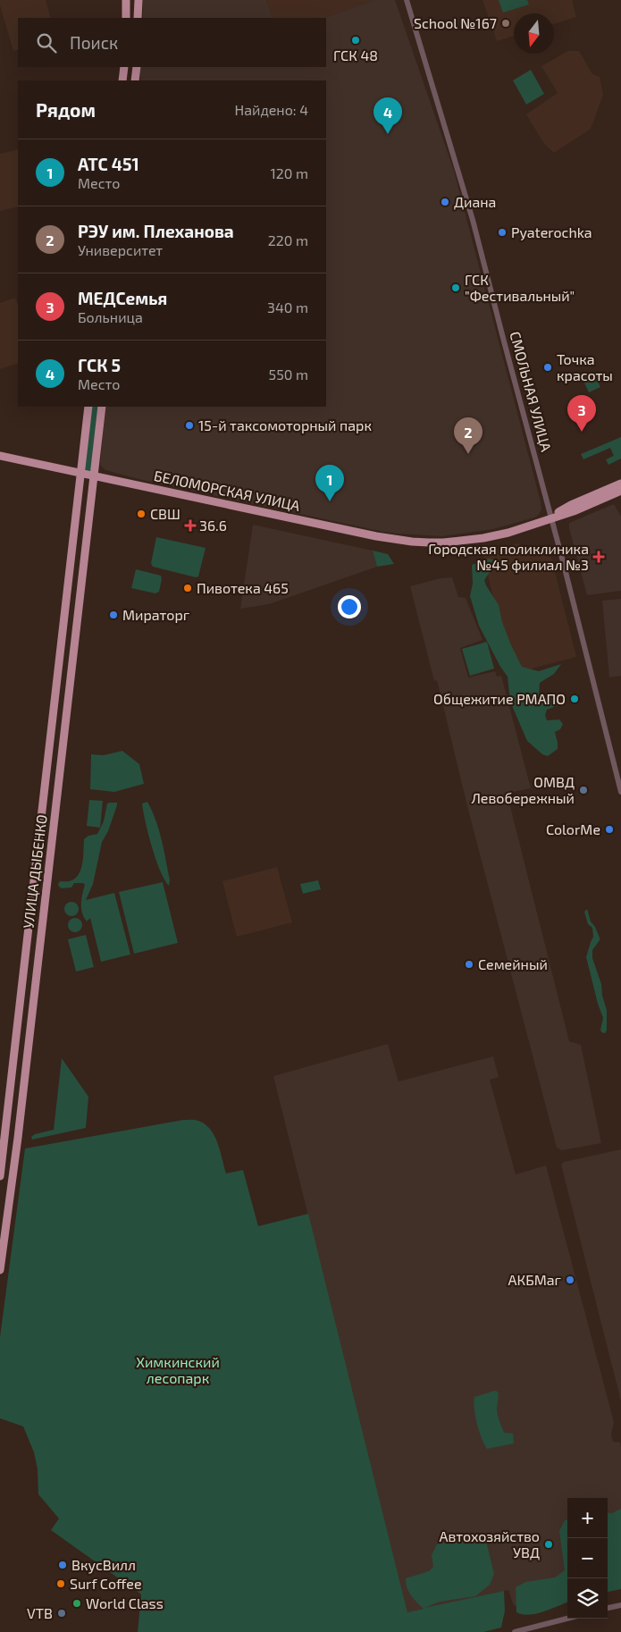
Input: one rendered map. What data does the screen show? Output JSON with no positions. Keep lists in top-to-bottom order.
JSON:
{
  "streets": {
    "main road": ["БЕЛОМОРСКАЯ УЛИЦА", "УЛИЦА ДЫБЕНКО"],
    "street": ["СМОЛЬНАЯ УЛИЦА"]
  },
  "crossings": [
    ["СМОЛЬНАЯ УЛИЦА", "БЕЛОМОРСКАЯ УЛИЦА"],
    ["БЕЛОМОРСКАЯ УЛИЦА", "УЛИЦА ДЫБЕНКО"]
  ],
  "parks": ["Химкинский лесопарк"],
  "places": {
    "other": [
      "School №167",
      "ГСК 48",
      "Диана",
      "Pyaterochka",
      "ГСК \"Фестивальный\"",
      "Точка красоты",
      "15-й таксомоторный парк",
      "СВШ",
      "Пивотека 465",
      "Мираторг",
      "Общежитие РМАПО",
      "ОМВД Левобережный",
      "ColorMe",
      "Семейный",
      "АКБМаг",
      "Автохозяйство УВД",
      "ВкусВилл",
      "Surf Coffee",
      "World Class",
      "VTB"
    ],
    "health": ["36.6", "Городская поликлиника №45 филиал №3"]
  },
  "north": "bottom",
  "page": {
    "search": "Поиск",
    "heading": ["Рядом", "Найдено: 4"],
    "pins": [
      "4",
      "3",
      "2",
      "1"
    ],
    "list": [
      {
        "mark": "1",
        "name": "АТС 451",
        "note": "Место",
        "value": "120 m"
      },
      {
        "mark": "2",
        "name": "РЭУ им. Плеханова",
        "note": "Университет",
        "value": "220 m"
      },
      {
        "mark": "3",
        "name": "МЕДСемья",
        "note": "Больница",
        "value": "340 m"
      },
      {
        "mark": "4",
        "name": "ГСК 5",
        "note": "Место",
        "value": "550 m"
      }
    ],
    "map_buttons": ["+", "−"]
  }
}
